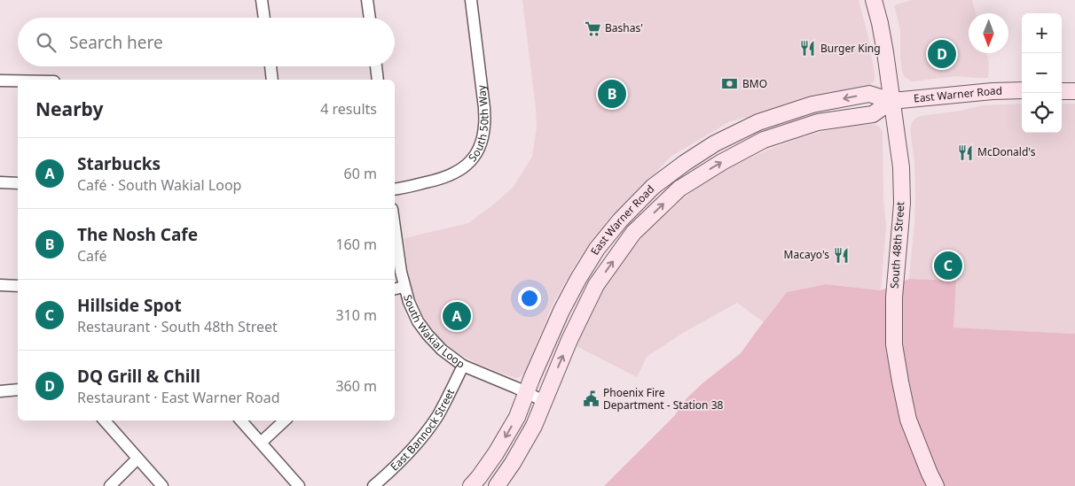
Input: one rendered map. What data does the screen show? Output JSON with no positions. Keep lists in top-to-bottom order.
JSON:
{
  "streets": {
    "main road": ["East Warner Road", "South 48th Street"],
    "street": ["South 50th Way", "South Wakial Loop", "East Bannock Street"]
  },
  "crossings": [
    ["East Warner Road", "South 48th Street"],
    ["East Warner Road", "South Wakial Loop"],
    ["South Wakial Loop", "East Bannock Street"]
  ],
  "places": {
    "supermarket": ["Bashas'"],
    "restaurant": ["Burger King", "McDonald's", "Macayo's"],
    "bank": ["BMO"],
    "public building": ["Phoenix Fire Department - Station 38"]
  },
  "north": "bottom",
  "page": {
    "map_buttons": ["+", "−"],
    "search": "Search here",
    "pins": [
      "D",
      "B",
      "C",
      "A"
    ],
    "heading": ["Nearby", "4 results"],
    "list": [
      {
        "mark": "A",
        "name": "Starbucks",
        "note": "Café · South Wakial Loop",
        "value": "60 m"
      },
      {
        "mark": "B",
        "name": "The Nosh Cafe",
        "note": "Café",
        "value": "160 m"
      },
      {
        "mark": "C",
        "name": "Hillside Spot",
        "note": "Restaurant · South 48th Street",
        "value": "310 m"
      },
      {
        "mark": "D",
        "name": "DQ Grill & Chill",
        "note": "Restaurant · East Warner Road",
        "value": "360 m"
      }
    ]
  }
}
